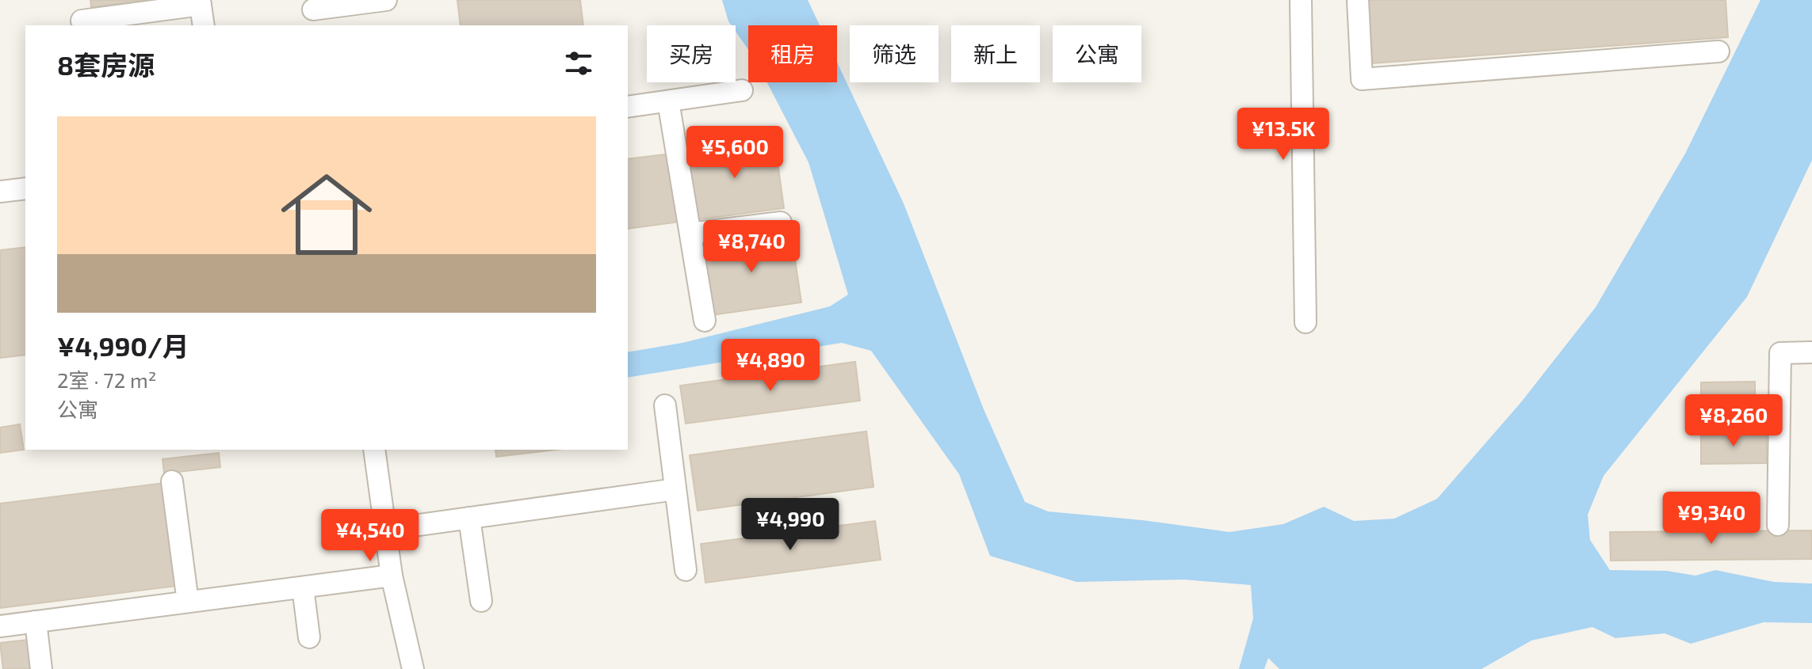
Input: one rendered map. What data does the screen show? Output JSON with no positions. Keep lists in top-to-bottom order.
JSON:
{
  "page": {
    "chip": [
      "买房",
      "租房",
      "筛选",
      "新上",
      "公寓"
    ],
    "heading": "8套房源",
    "list": [
      {
        "name": "¥4,990/月",
        "note": "2室 · 72 m² · 公寓"
      }
    ],
    "price": [
      "¥13.5K",
      "¥5,600",
      "¥8,740",
      "¥4,890",
      "¥8,260",
      "¥9,340",
      "¥4,990",
      "¥4,540"
    ]
  }
}
